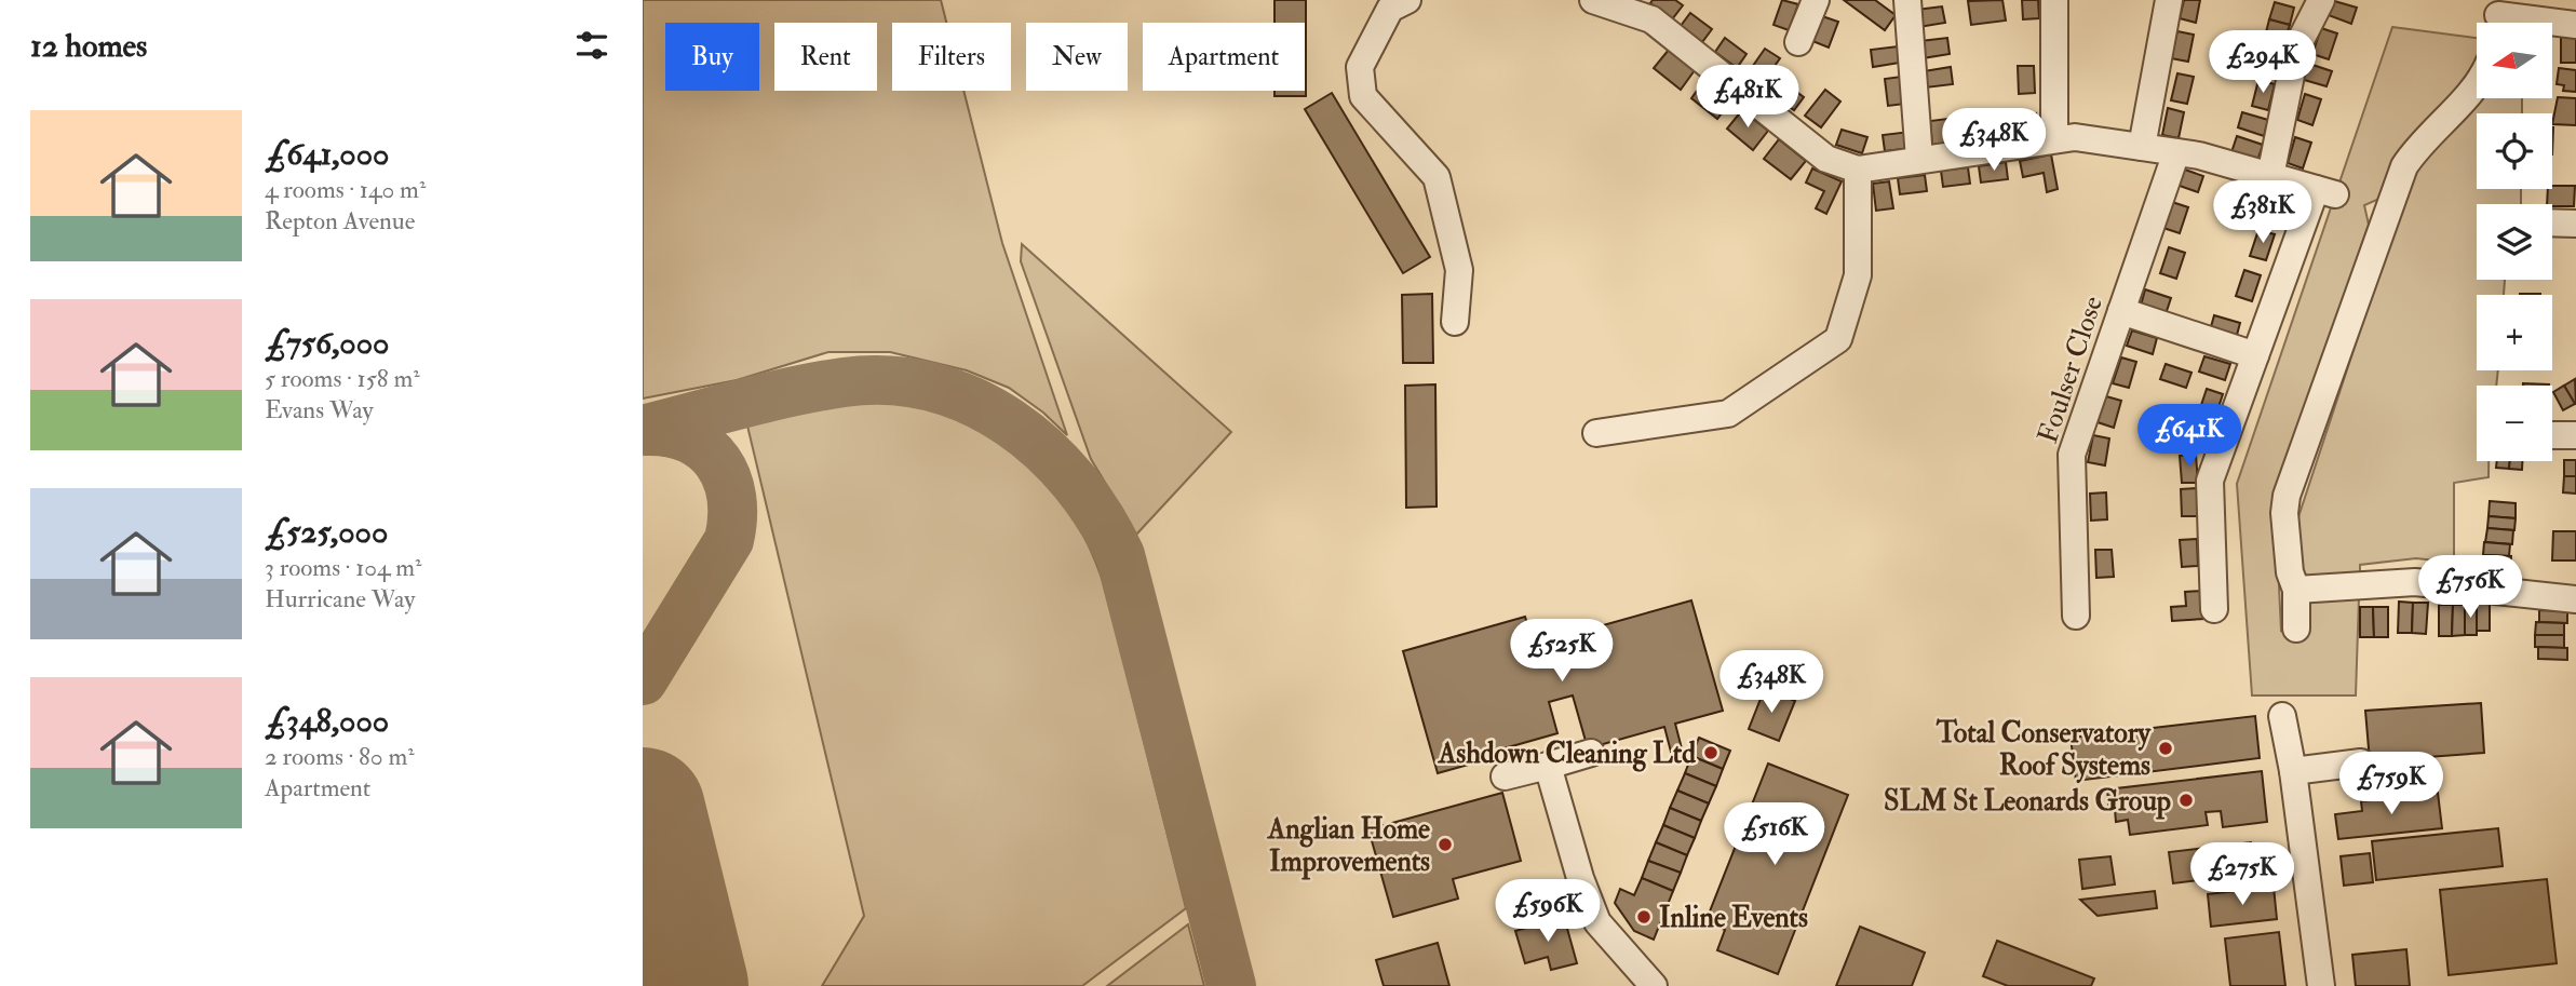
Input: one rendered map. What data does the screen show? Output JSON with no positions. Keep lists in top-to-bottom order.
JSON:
{
  "streets": {
    "street": ["Foulser Close"]
  },
  "places": [
    "Total Conservatory Roof Systems",
    "Ashdown Cleaning Ltd",
    "SLM St Leonards Group",
    "Anglian Home Improvements",
    "Inline Events"
  ],
  "north": "left",
  "page": {
    "heading": "12 homes",
    "map_buttons": ["+", "−"],
    "chip": [
      "Buy",
      "Rent",
      "Filters",
      "New",
      "Apartment"
    ],
    "price": [
      "£294K",
      "£481K",
      "£348K",
      "£381K",
      "£641K",
      "£756K",
      "£525K",
      "£348K",
      "£759K",
      "£516K",
      "£275K",
      "£596K"
    ],
    "list": [
      {
        "name": "£641,000",
        "note": "4 rooms · 140 m² · Repton Avenue"
      },
      {
        "name": "£756,000",
        "note": "5 rooms · 158 m² · Evans Way"
      },
      {
        "name": "£525,000",
        "note": "3 rooms · 104 m² · Hurricane Way"
      },
      {
        "name": "£348,000",
        "note": "2 rooms · 80 m² · Apartment"
      }
    ]
  }
}
